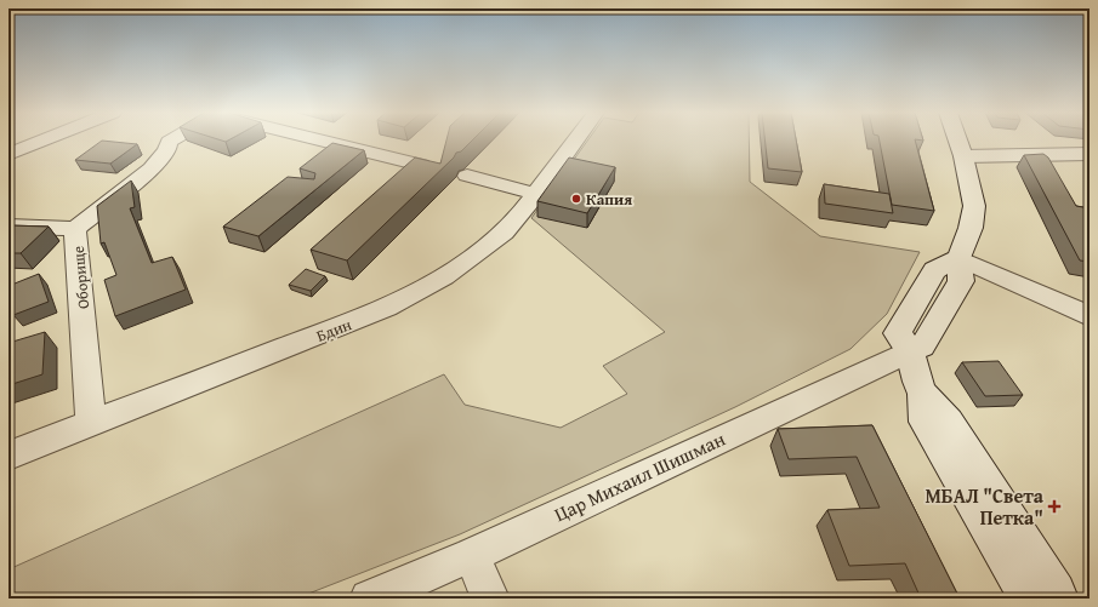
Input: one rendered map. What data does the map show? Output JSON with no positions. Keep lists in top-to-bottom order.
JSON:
{
  "streets": {
    "street": ["Оборище", "Бдин", "Цар Михаил Шишман"]
  },
  "crossings": [
    ["Оборище", "Бдин"]
  ],
  "places": {
    "other": ["Капия"],
    "health": ["МБАЛ \"Света Петка\""]
  }
}
